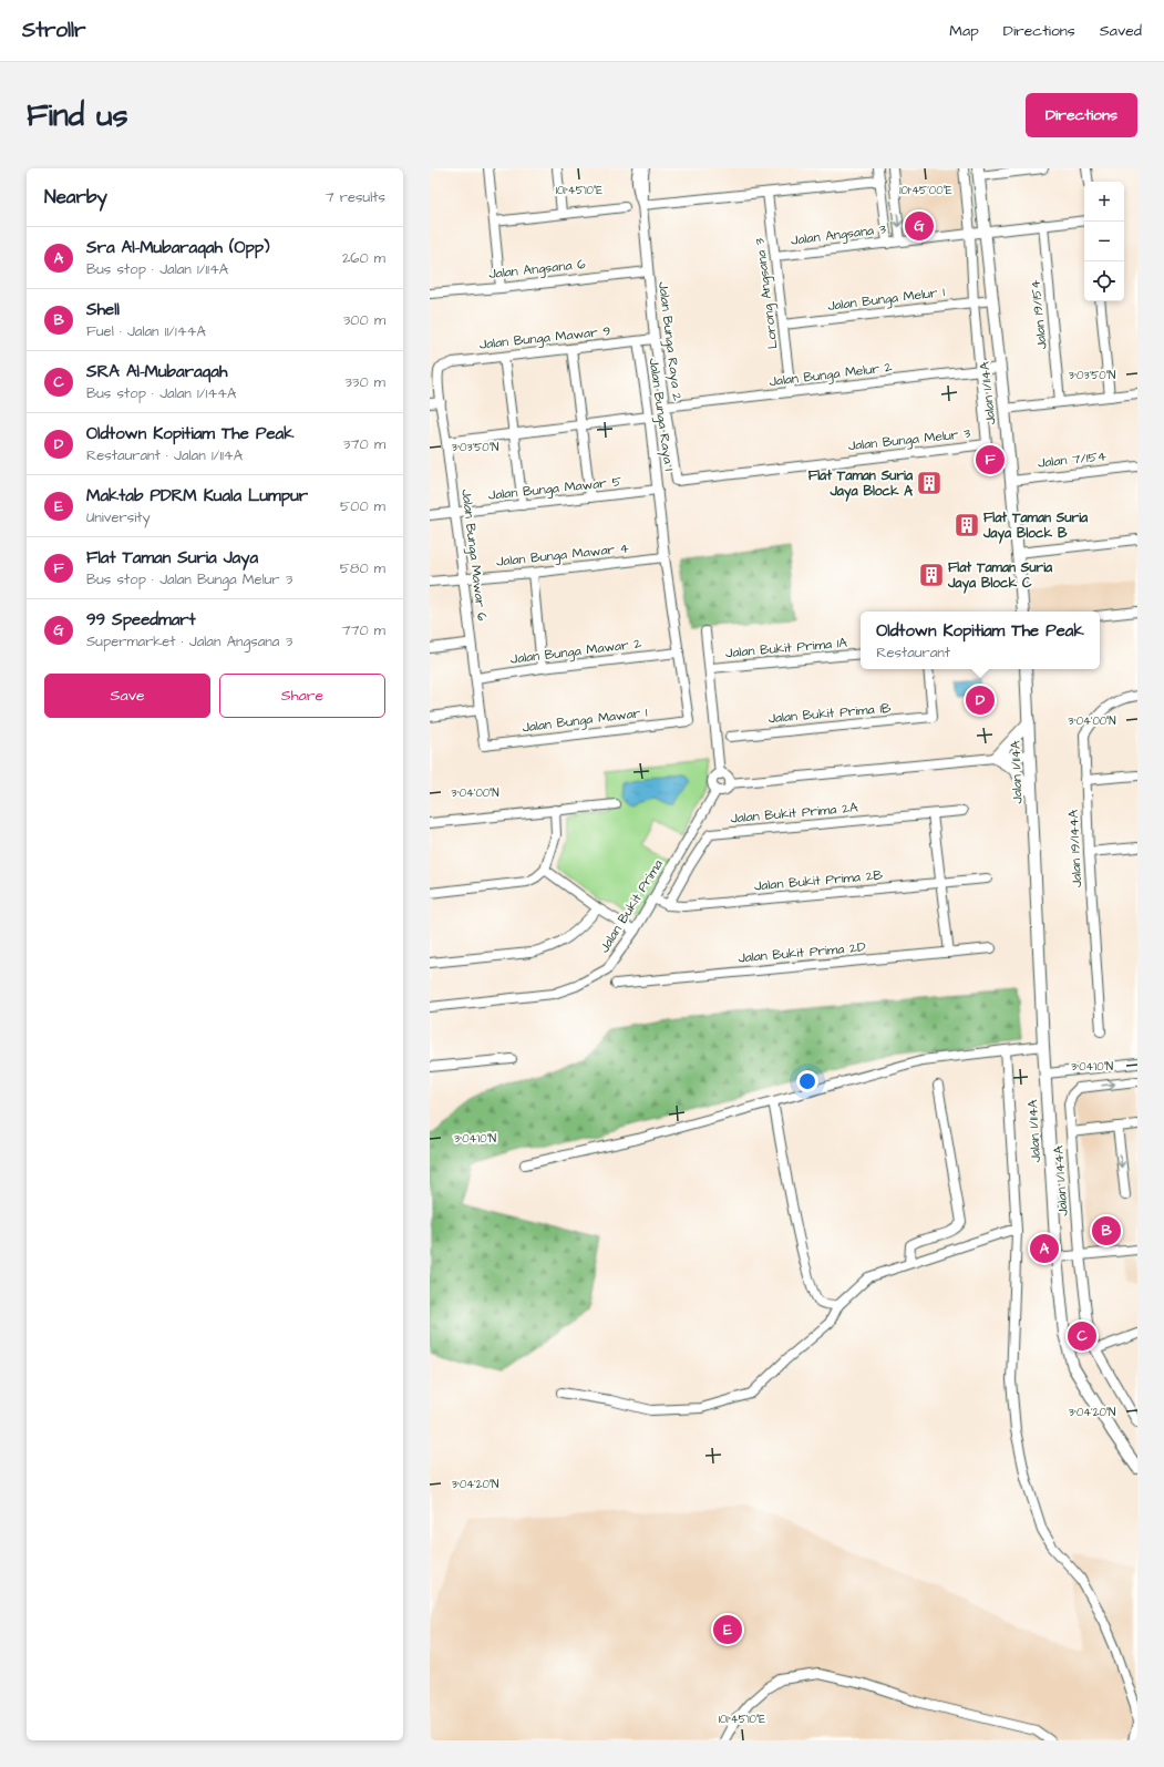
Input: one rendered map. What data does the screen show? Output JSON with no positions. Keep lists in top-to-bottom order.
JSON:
{
  "streets": {
    "street": [
      "Jalan Angsana 3",
      "Jalan Angsana 6",
      "Lorong Angsana 3",
      "Jalan Bunga Melur 1",
      "Jalan 19/154",
      "Jalan Bunga Mawar 9",
      "Jalan Bunga Raya 2",
      "Jalan Bunga Melur 2",
      "Jalan 1/114A",
      "Jalan Bunga Raya 1",
      "Jalan Bunga Melur 3",
      "Jalan 7/154",
      "Jalan Bunga Mawar 5",
      "Jalan Bunga Mawar 6",
      "Jalan Bunga Mawar 4",
      "Jalan Bukit Prima 1A",
      "Jalan Bunga Mawar 2",
      "Jalan Bukit Prima 1B",
      "Jalan Bunga Mawar 1",
      "Jalan Bukit Prima 2A",
      "Jalan 19/144A",
      "Jalan Bukit Prima 2B",
      "Jalan Bukit Prima",
      "Jalan Bukit Prima 2D",
      "Jalan 1/144A"
    ]
  },
  "crossings": [
    ["Jalan Angsana 3", "Lorong Angsana 3"],
    ["Jalan Angsana 3", "Jalan 19/154"],
    ["Jalan Angsana 3", "Jalan 1/114A"],
    ["Jalan Angsana 3", "Jalan Bunga Melur 3"],
    ["Jalan Angsana 6", "Jalan Bunga Raya 2"],
    ["Lorong Angsana 3", "Jalan Bunga Melur 1"],
    ["Lorong Angsana 3", "Jalan Bunga Melur 2"],
    ["Jalan Bunga Melur 1", "Jalan 1/114A"],
    ["Jalan Bunga Melur 1", "Jalan Bunga Melur 3"],
    ["Jalan Bunga Mawar 9", "Jalan Bunga Raya 2"],
    ["Jalan Bunga Mawar 9", "Jalan Bunga Raya 1"],
    ["Jalan Bunga Mawar 9", "Jalan Bunga Mawar 6"],
    ["Jalan Bunga Raya 2", "Jalan Bunga Melur 2"],
    ["Jalan Bunga Raya 2", "Jalan Bunga Melur 3"],
    ["Jalan Bunga Melur 2", "Jalan 1/114A"],
    ["Jalan Bunga Melur 2", "Jalan Bunga Melur 3"],
    ["Jalan 1/114A", "Jalan 7/154"],
    ["Jalan Bunga Raya 1", "Jalan Bunga Mawar 5"],
    ["Jalan Bunga Mawar 5", "Jalan Bunga Mawar 6"],
    ["Jalan Bunga Mawar 6", "Jalan Bunga Mawar 4"],
    ["Jalan Bunga Mawar 6", "Jalan Bunga Mawar 2"],
    ["Jalan Bunga Mawar 6", "Jalan Bunga Mawar 1"],
    ["Jalan Bunga Mawar 2", "Jalan Bunga Mawar 1"],
    ["Jalan Bukit Prima 2A", "Jalan Bukit Prima 2B"],
    ["Jalan Bukit Prima 2B", "Jalan Bukit Prima"]
  ],
  "places": {
    "building": ["Flat Taman Suria Jaya Block A", "Flat Taman Suria Jaya Block B", "Flat Taman Suria Jaya Block C"]
  },
  "page": {
    "header": "Strollr",
    "nav": ["Map", "Directions", "Saved"],
    "buttons": [
      "Directions",
      ["Save", "Share"]
    ],
    "title": "Find us",
    "heading": ["Nearby", "7 results"],
    "map_buttons": ["+", "−"],
    "pins": [
      "G",
      "F",
      "D",
      "B",
      "A",
      "C",
      "E"
    ],
    "list": [
      {
        "mark": "A",
        "name": "Sra Al-Mubaraqah (Opp)",
        "note": "Bus stop · Jalan 1/114A",
        "value": "260 m"
      },
      {
        "mark": "B",
        "name": "Shell",
        "note": "Fuel · Jalan 11/144A",
        "value": "300 m"
      },
      {
        "mark": "C",
        "name": "SRA Al-Mubaraqah",
        "note": "Bus stop · Jalan 1/144A",
        "value": "330 m"
      },
      {
        "mark": "D",
        "name": "Oldtown Kopitiam The Peak",
        "note": "Restaurant · Jalan 1/114A",
        "value": "370 m"
      },
      {
        "mark": "E",
        "name": "Maktab PDRM Kuala Lumpur",
        "note": "University",
        "value": "500 m"
      },
      {
        "mark": "F",
        "name": "Flat Taman Suria Jaya",
        "note": "Bus stop · Jalan Bunga Melur 3",
        "value": "580 m"
      },
      {
        "mark": "G",
        "name": "99 Speedmart",
        "note": "Supermarket · Jalan Angsana 3",
        "value": "770 m"
      }
    ],
    "popup": ["Oldtown Kopitiam The Peak", "Restaurant"]
  },
  "coordinates": [
    "101°45'10\"E",
    "101°45'00\"E",
    "3°03'50\"N",
    "3°04'00\"N",
    "3°04'10\"N",
    "3°04'20\"N"
  ]
}
